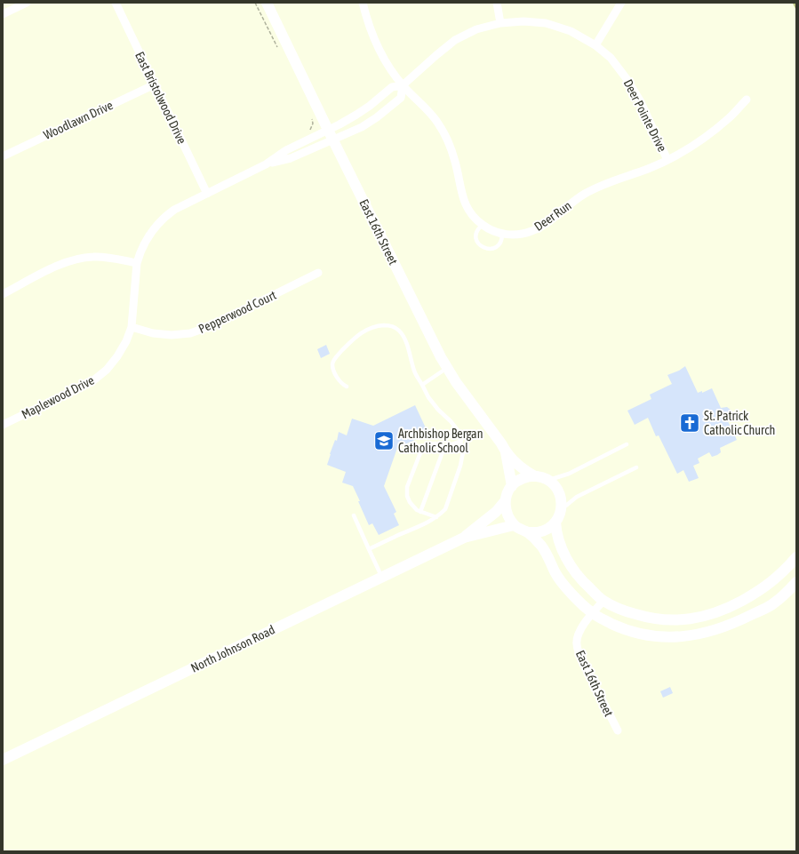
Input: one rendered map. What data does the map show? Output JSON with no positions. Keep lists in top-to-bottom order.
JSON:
{
  "streets": {
    "main road": ["East 16th Street", "North Johnson Road"],
    "street": [
      "East Bristolwood Drive",
      "Deer Pointe Drive",
      "Woodlawn Drive",
      "Deer Run",
      "Pepperwood Court",
      "Maplewood Drive"
    ]
  },
  "crossings": [
    ["East Bristolwood Drive", "Woodlawn Drive"],
    ["East Bristolwood Drive", "Maplewood Drive"],
    ["Deer Pointe Drive", "Deer Run"],
    ["Deer Pointe Drive", "East 16th Street"],
    ["Deer Pointe Drive", "Maplewood Drive"],
    ["East 16th Street", "Maplewood Drive"],
    ["East 16th Street", "North Johnson Road"],
    ["Pepperwood Court", "Maplewood Drive"]
  ],
  "places": {
    "church": ["St. Patrick Catholic Church"],
    "school or university": ["Archbishop Bergan Catholic School"]
  }
}
